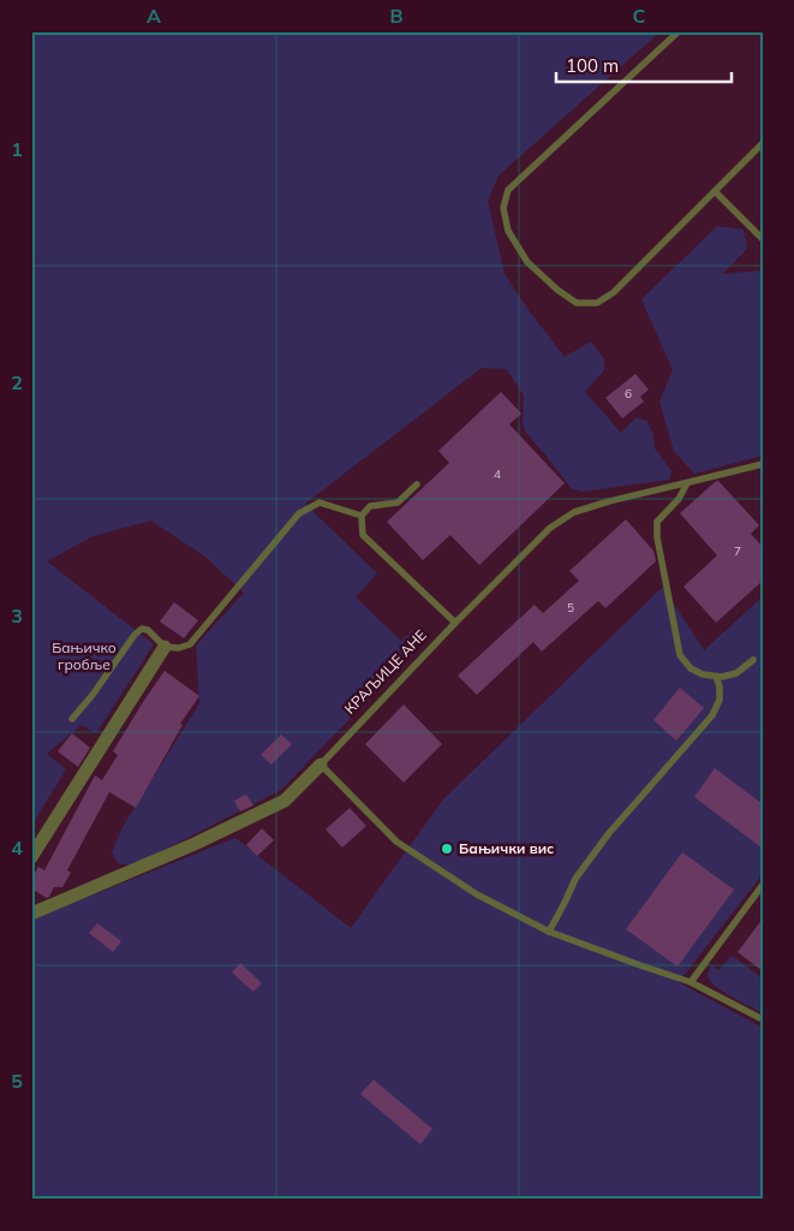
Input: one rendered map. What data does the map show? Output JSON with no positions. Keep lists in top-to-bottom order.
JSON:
{
  "streets": {
    "street": ["КРАЉИЦЕ АНЕ"]
  },
  "parks": ["Бањичко гробље"],
  "places": ["Бањички вис"],
  "house_numbers": [
    "6",
    "4",
    "7",
    "5"
  ],
  "scale_bar": "100 m",
  "grid": {
    "columns": ["A", "B", "C"],
    "rows": [
      "1",
      "2",
      "3",
      "4",
      "5"
    ]
  }
}
